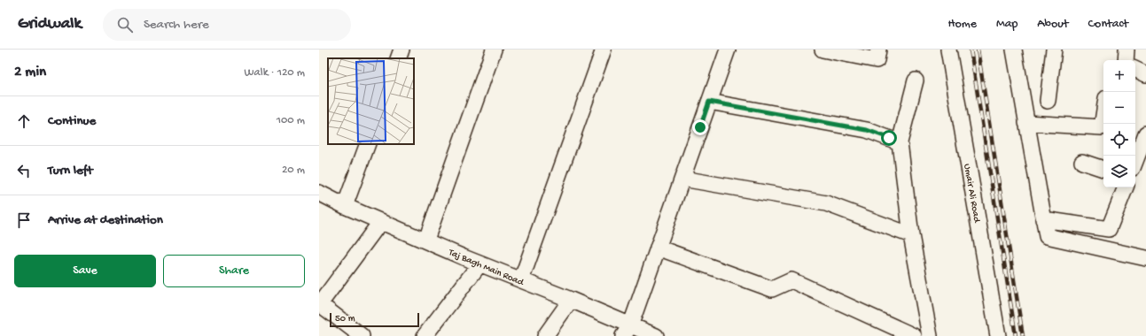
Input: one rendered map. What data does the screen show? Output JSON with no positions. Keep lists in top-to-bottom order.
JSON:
{
  "streets": {
    "street": ["Umair Ali Road", "Taj Bagh Main Road"]
  },
  "scale_bar": "50 m",
  "page": {
    "header": "Gridwalk",
    "search": "Search here",
    "nav": [
      "Home",
      "Map",
      "About",
      "Contact"
    ],
    "heading": ["2 min", "Walk · 120 m"],
    "map_buttons": ["+", "−"],
    "list": [
      ["Continue", "100 m"],
      ["Turn left", "20 m"],
      "Arrive at destination"
    ],
    "buttons": ["Save", "Share"],
    "scale": "50 m"
  }
}
